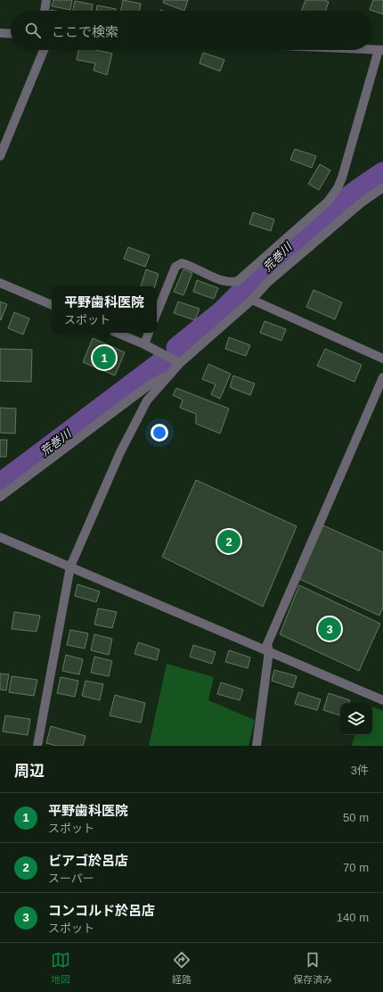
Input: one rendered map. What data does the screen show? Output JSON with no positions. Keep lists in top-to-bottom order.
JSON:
{
  "water": ["荒巻川"],
  "page": {
    "search": "ここで検索",
    "popup": ["平野歯科医院", "スポット"],
    "pins": ["1", "2", "3"],
    "heading": ["周辺", "3件"],
    "list": [
      {
        "mark": "1",
        "name": "平野歯科医院",
        "note": "スポット",
        "value": "50 m"
      },
      {
        "mark": "2",
        "name": "ビアゴ於呂店",
        "note": "スーパー",
        "value": "70 m"
      },
      {
        "mark": "3",
        "name": "コンコルド於呂店",
        "note": "スポット",
        "value": "140 m"
      }
    ],
    "nav": ["地図", "経路", "保存済み"]
  }
}
